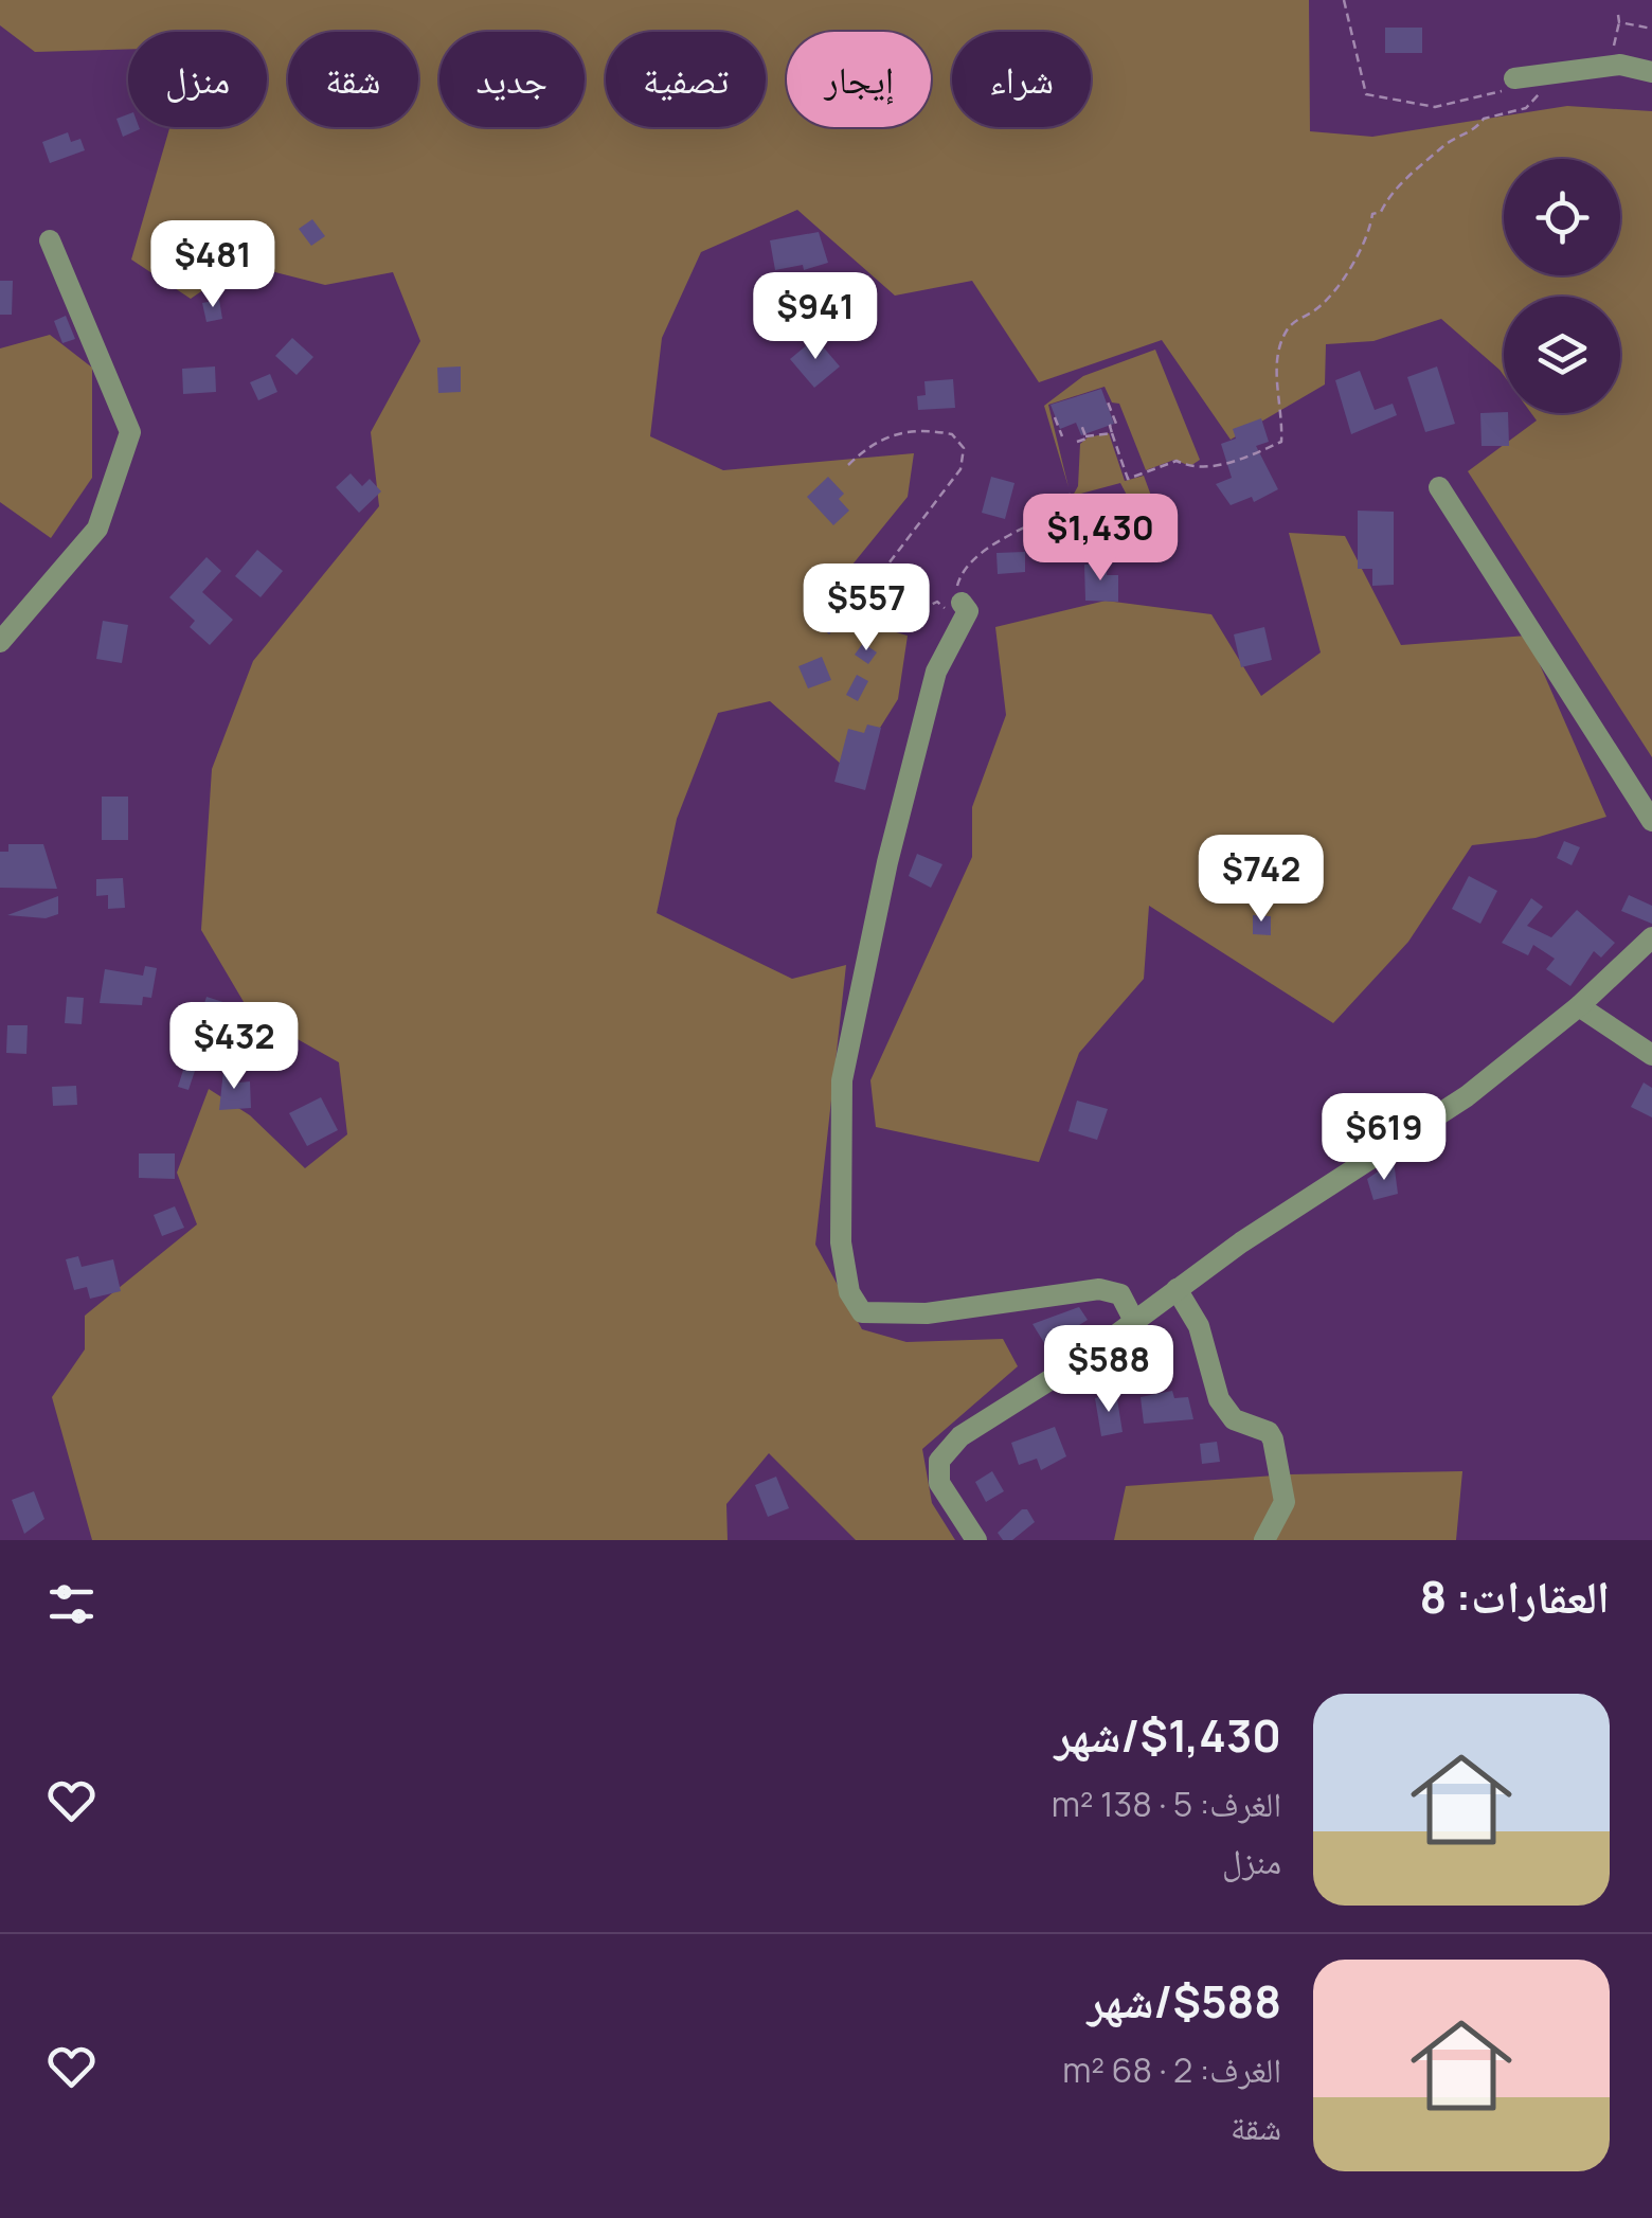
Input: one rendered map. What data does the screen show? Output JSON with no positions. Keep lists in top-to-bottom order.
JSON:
{
  "page": {
    "chip": [
      "شراء",
      "إيجار",
      "تصفية",
      "جديد",
      "شقة",
      "منزل"
    ],
    "price": [
      "$481",
      "$941",
      "$1,430",
      "$557",
      "$742",
      "$432",
      "$619",
      "$588"
    ],
    "heading": "العقارات: 8",
    "list": [
      {
        "name": "$1,430/شهر",
        "note": "الغرف: 5 · 138 m² · منزل"
      },
      {
        "name": "$588/شهر",
        "note": "الغرف: 2 · 68 m² · شقة"
      }
    ]
  }
}
